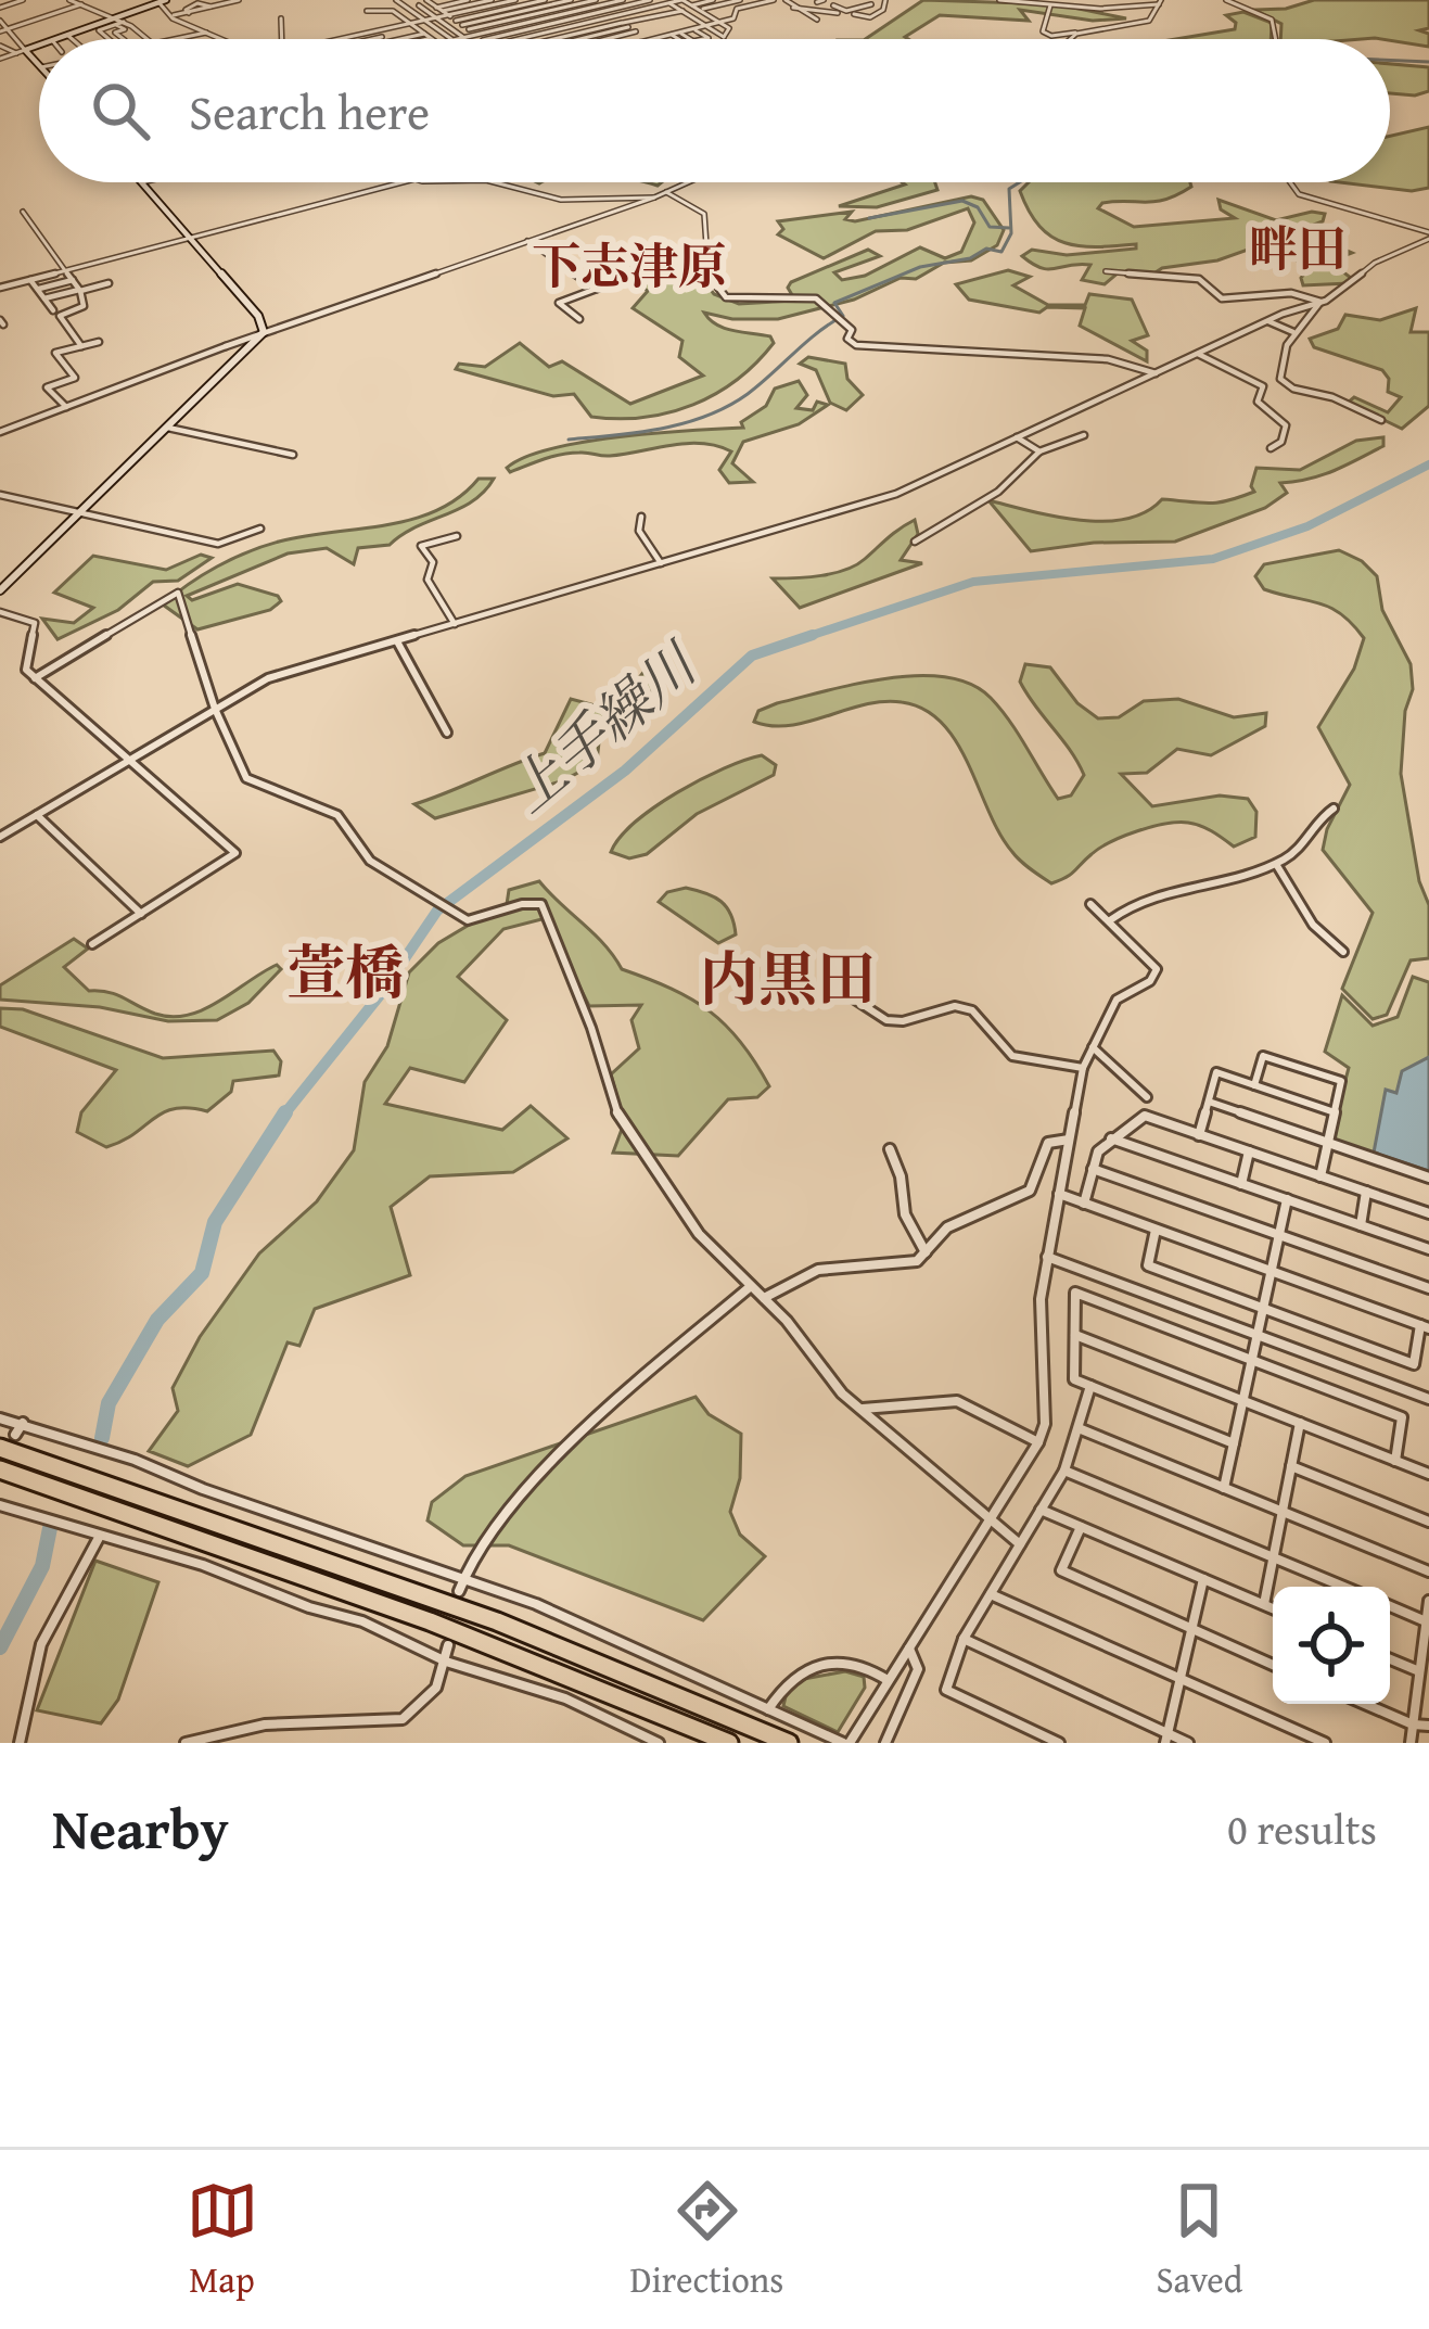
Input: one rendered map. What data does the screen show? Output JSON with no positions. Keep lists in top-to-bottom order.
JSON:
{
  "districts": [
    "畔田",
    "下志津原",
    "萱橋",
    "内黒田"
  ],
  "water": ["上手繰川"],
  "page": {
    "search": "Search here",
    "heading": ["Nearby", "0 results"],
    "nav": ["Map", "Directions", "Saved"]
  }
}
